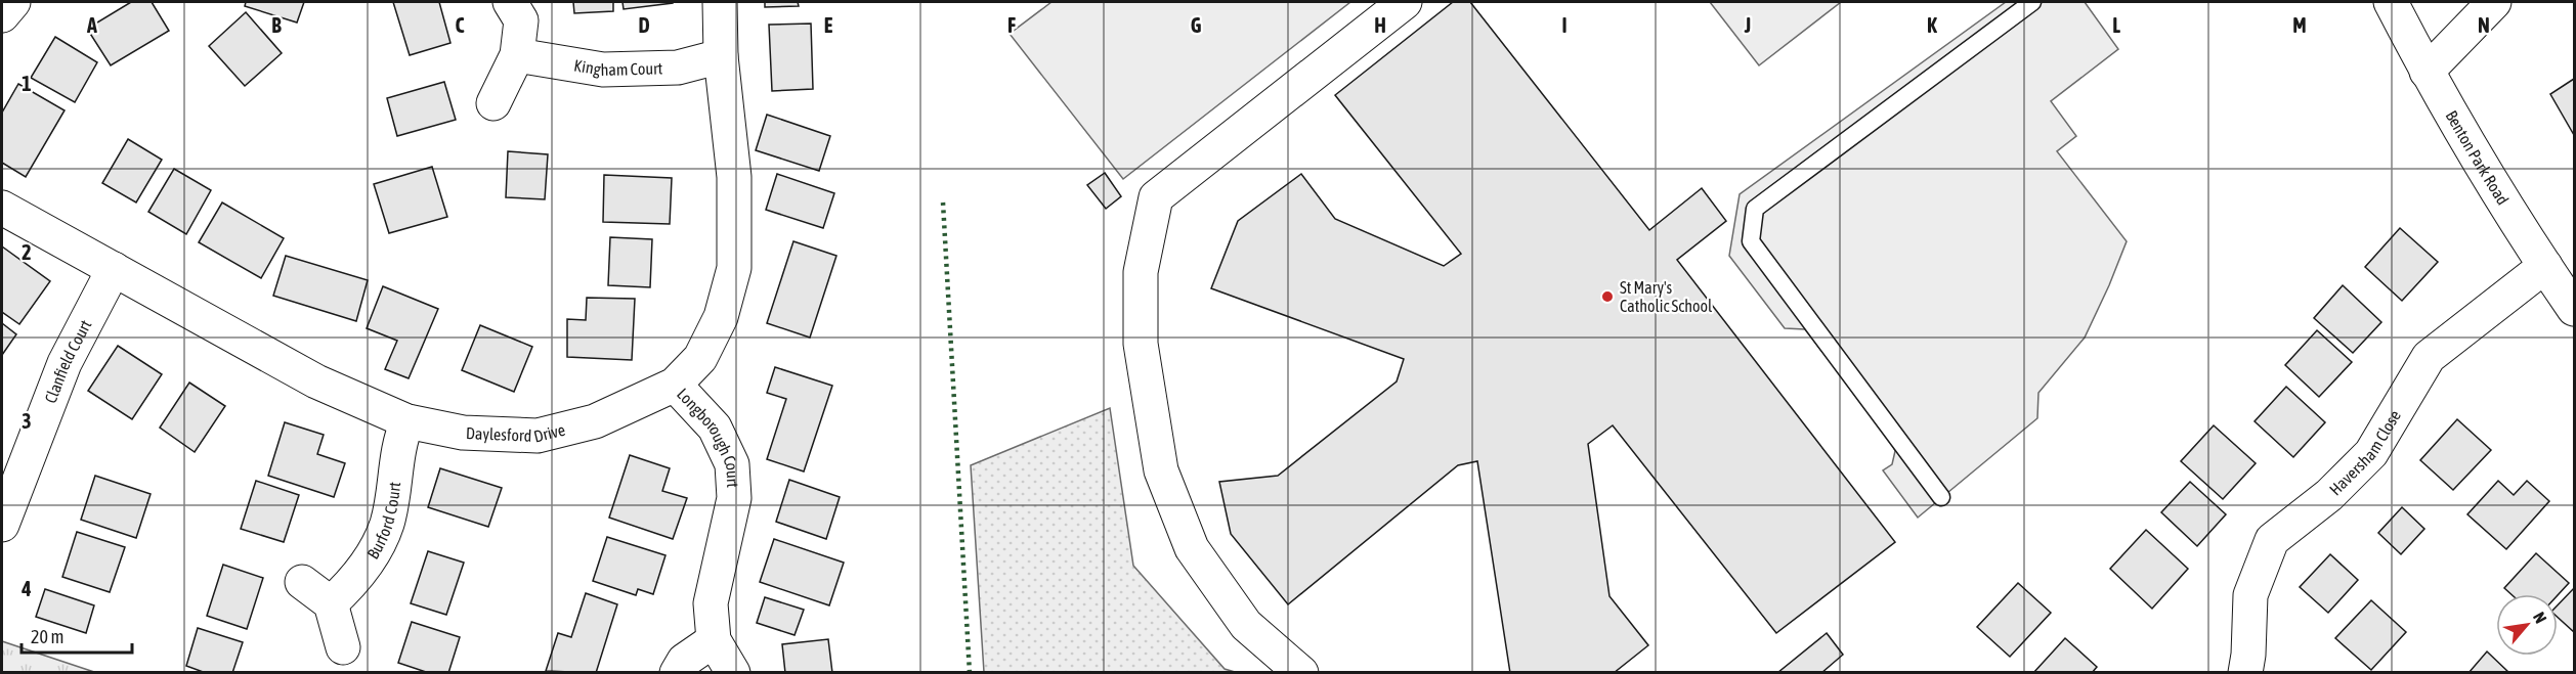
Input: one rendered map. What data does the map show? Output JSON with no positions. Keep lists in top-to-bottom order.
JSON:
{
  "streets": {
    "street": [
      "Kingham Court",
      "Benton Park Road",
      "Clanfield Court",
      "Daylesford Drive",
      "Longborough Court",
      "Haversham Close",
      "Burford Court"
    ]
  },
  "crossings": [
    ["Kingham Court", "Daylesford Drive"],
    ["Benton Park Road", "Haversham Close"],
    ["Clanfield Court", "Daylesford Drive"],
    ["Daylesford Drive", "Longborough Court"],
    ["Daylesford Drive", "Burford Court"]
  ],
  "places": ["St Mary's Catholic School"],
  "scale_bar": "20 m",
  "north": "top right",
  "grid": {
    "columns": [
      "A",
      "B",
      "C",
      "D",
      "E",
      "F",
      "G",
      "H",
      "I",
      "J",
      "K",
      "L",
      "M",
      "N"
    ],
    "rows": [
      "1",
      "2",
      "3",
      "4"
    ]
  }
}
